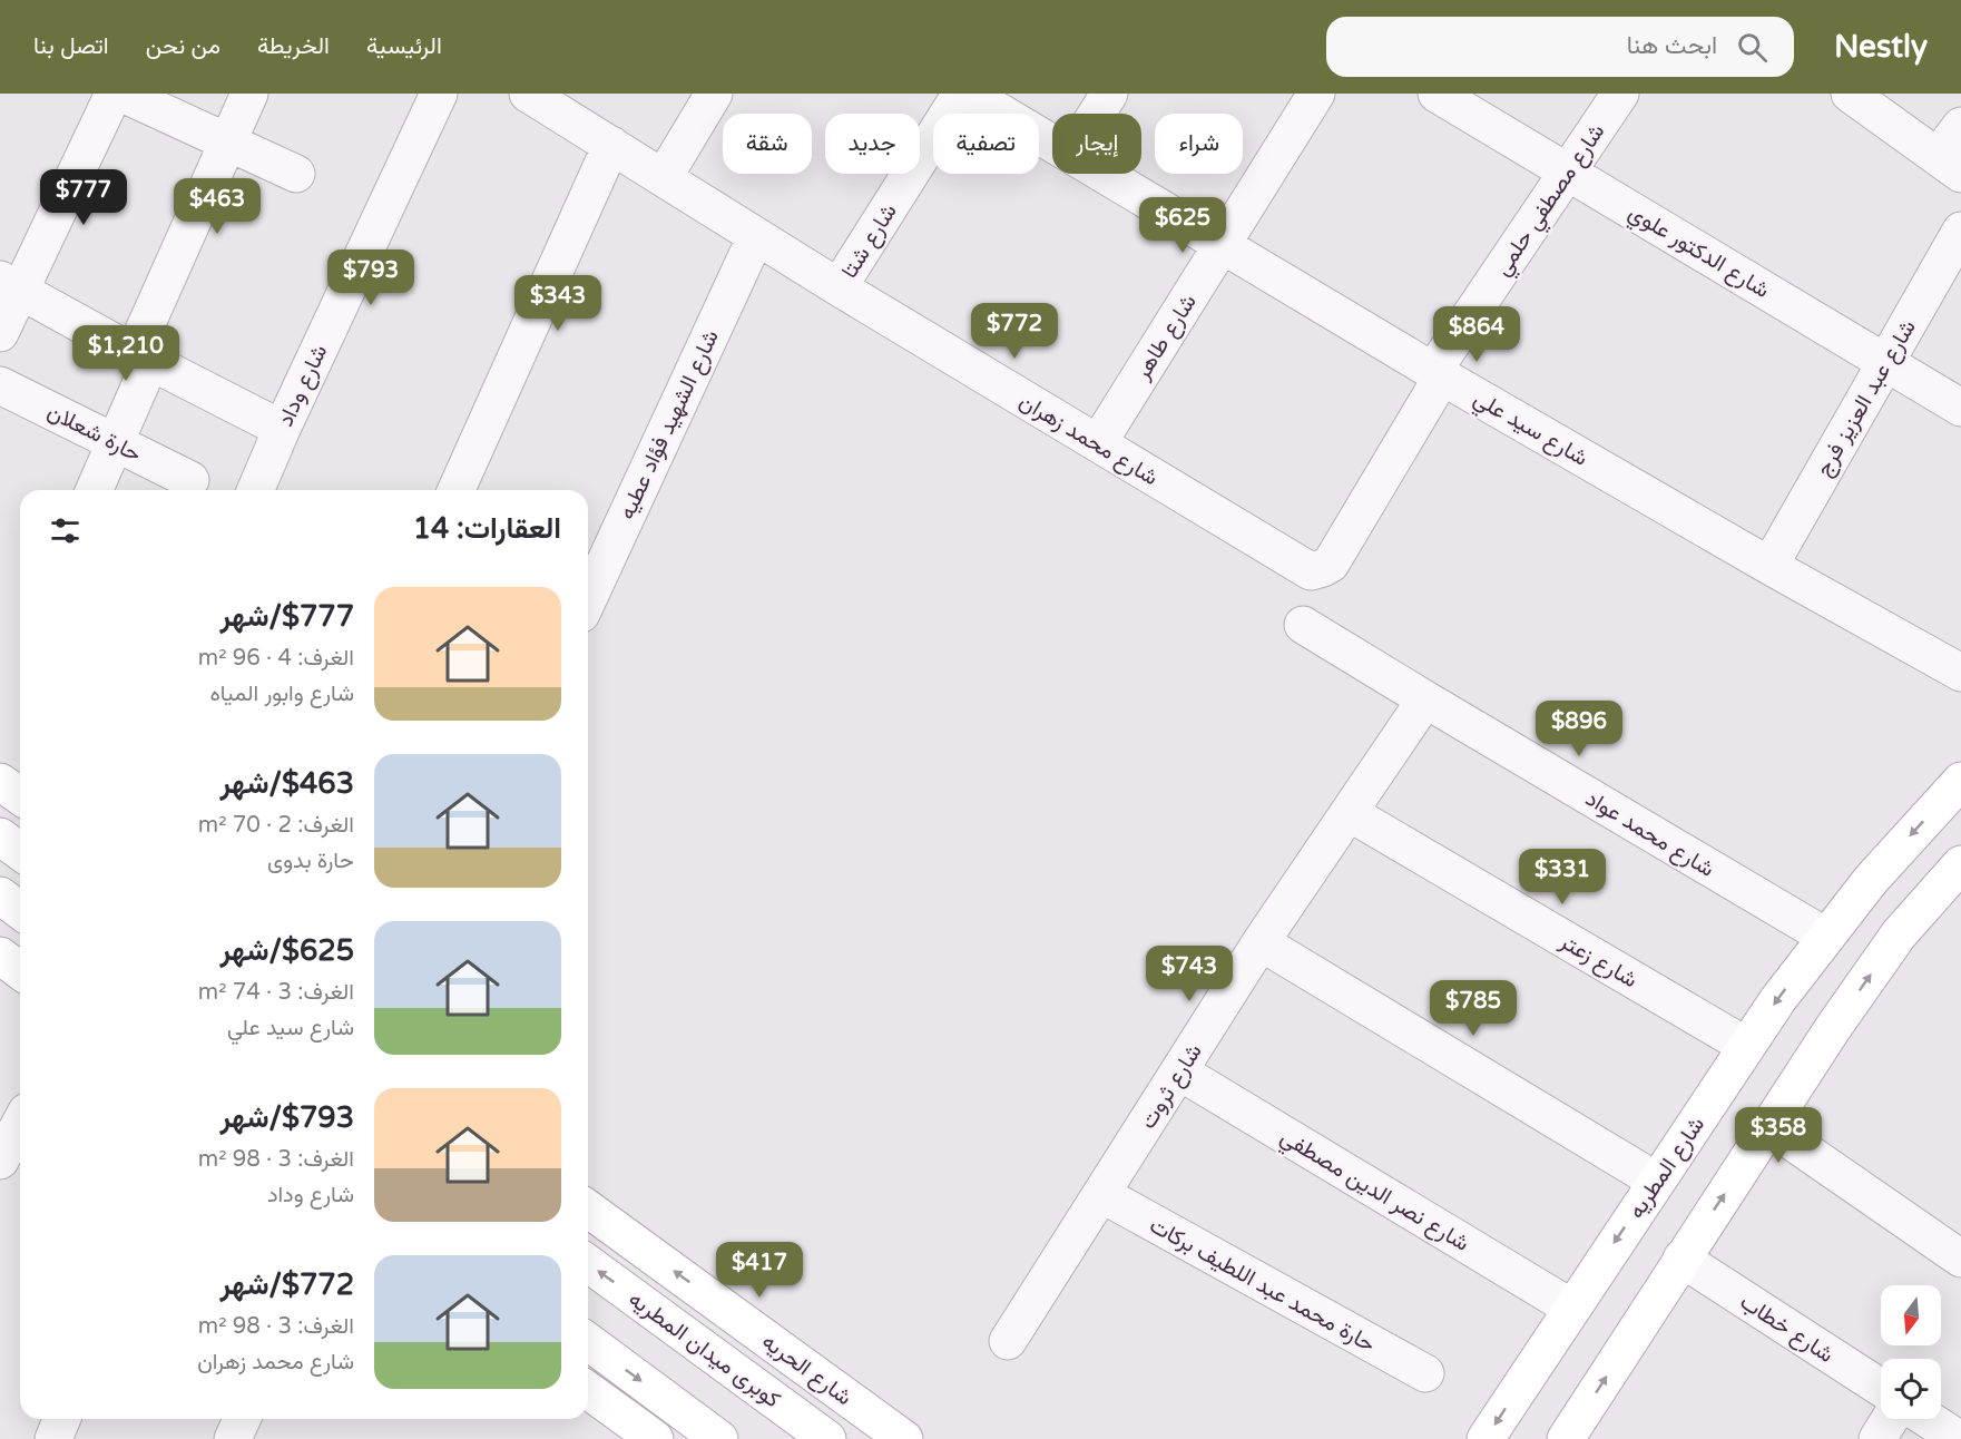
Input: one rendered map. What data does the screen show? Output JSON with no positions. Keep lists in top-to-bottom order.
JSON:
{
  "streets": {
    "main road": ["شارع المطريه", "كوبرى ميدان المطريه", "شارع الحريه"],
    "street": [
      "شارع مصطفي حلمي",
      "شارع شتا",
      "شارع الدكتور علوي",
      "شارع طاهر",
      "شارع وداد",
      "شارع عبد العزيز فرج",
      "شارع الشهيد فؤاد عطيه",
      "شارع سيد علي",
      "حارة شعلان",
      "شارع محمد زهران",
      "شارع محمد عواد",
      "شارع زعتر",
      "شارع ثروت",
      "شارع نصر الدين مصطفي",
      "حارة محمد عبد اللطيف بركات",
      "شارع خطاب"
    ]
  },
  "crossings": [
    ["شارع مصطفي حلمي", "شارع الدكتور علوي"],
    ["شارع مصطفي حلمي", "شارع سيد علي"],
    ["شارع مصطفي حلمي", "شارع محمد زهران"],
    ["شارع شتا", "شارع محمد زهران"],
    ["شارع الدكتور علوي", "شارع عبد العزيز فرج"],
    ["شارع طاهر", "شارع سيد علي"],
    ["شارع طاهر", "شارع محمد زهران"],
    ["شارع عبد العزيز فرج", "شارع سيد علي"],
    ["شارع الشهيد فؤاد عطيه", "شارع محمد زهران"],
    ["شارع سيد علي", "شارع محمد زهران"],
    ["شارع محمد عواد", "شارع ثروت"],
    ["شارع محمد عواد", "شارع المطريه"],
    ["شارع زعتر", "شارع ثروت"],
    ["شارع زعتر", "شارع المطريه"],
    ["شارع ثروت", "شارع نصر الدين مصطفي"],
    ["شارع ثروت", "حارة محمد عبد اللطيف بركات"],
    ["شارع المطريه", "شارع نصر الدين مصطفي"]
  ],
  "north": "bottom",
  "page": {
    "header": "Nestly",
    "search": "ابحث هنا",
    "nav": [
      "الرئيسية",
      "الخريطة",
      "من نحن",
      "اتصل بنا"
    ],
    "chip": [
      "شراء",
      "إيجار",
      "تصفية",
      "جديد",
      "شقة"
    ],
    "price": [
      "$777",
      "$463",
      "$625",
      "$793",
      "$343",
      "$772",
      "$864",
      "$1,210",
      "$896",
      "$331",
      "$743",
      "$785",
      "$358",
      "$417"
    ],
    "heading": "العقارات: 14",
    "list": [
      {
        "name": "$777/شهر",
        "note": "الغرف: 4 · 96 m² · شارع وابور المياه"
      },
      {
        "name": "$463/شهر",
        "note": "الغرف: 2 · 70 m² · حارة بدوى"
      },
      {
        "name": "$625/شهر",
        "note": "الغرف: 3 · 74 m² · شارع سيد علي"
      },
      {
        "name": "$793/شهر",
        "note": "الغرف: 3 · 98 m² · شارع وداد"
      },
      {
        "name": "$772/شهر",
        "note": "الغرف: 3 · 98 m² · شارع محمد زهران"
      }
    ]
  }
}
